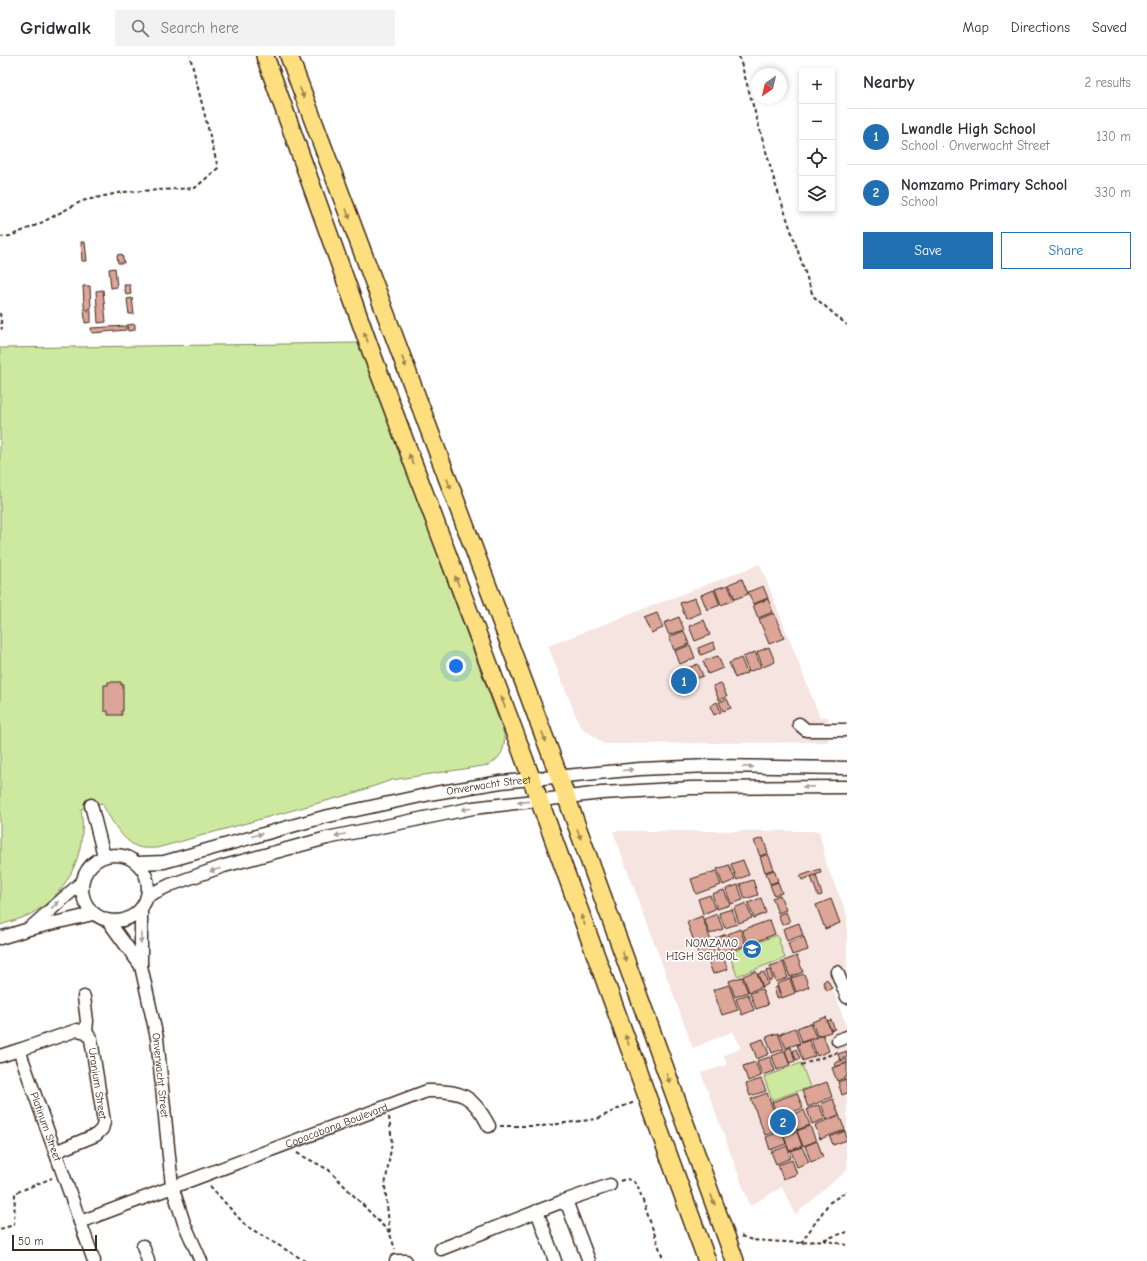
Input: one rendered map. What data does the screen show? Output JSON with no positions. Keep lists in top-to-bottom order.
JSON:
{
  "streets": {
    "street": [
      "Onverwacht Street",
      "Uranium Street",
      "Platinum Street",
      "Copacabana Boulevard"
    ]
  },
  "crossings": [
    ["Onverwacht Street", "Copacabana Boulevard"],
    ["Uranium Street", "Platinum Street"]
  ],
  "places": {
    "school or university": ["NOMZAMO HIGH SCHOOL"]
  },
  "scale_bar": "50 m",
  "north": "bottom left",
  "page": {
    "header": "Gridwalk",
    "search": "Search here",
    "nav": ["Map", "Directions", "Saved"],
    "heading": ["Nearby", "2 results"],
    "map_buttons": ["+", "−"],
    "list": [
      {
        "mark": "1",
        "name": "Lwandle High School",
        "note": "School · Onverwacht Street",
        "value": "130 m"
      },
      {
        "mark": "2",
        "name": "Nomzamo Primary School",
        "note": "School",
        "value": "330 m"
      }
    ],
    "buttons": ["Save", "Share"],
    "pins": ["1", "2"],
    "scale": "50 m"
  }
}
